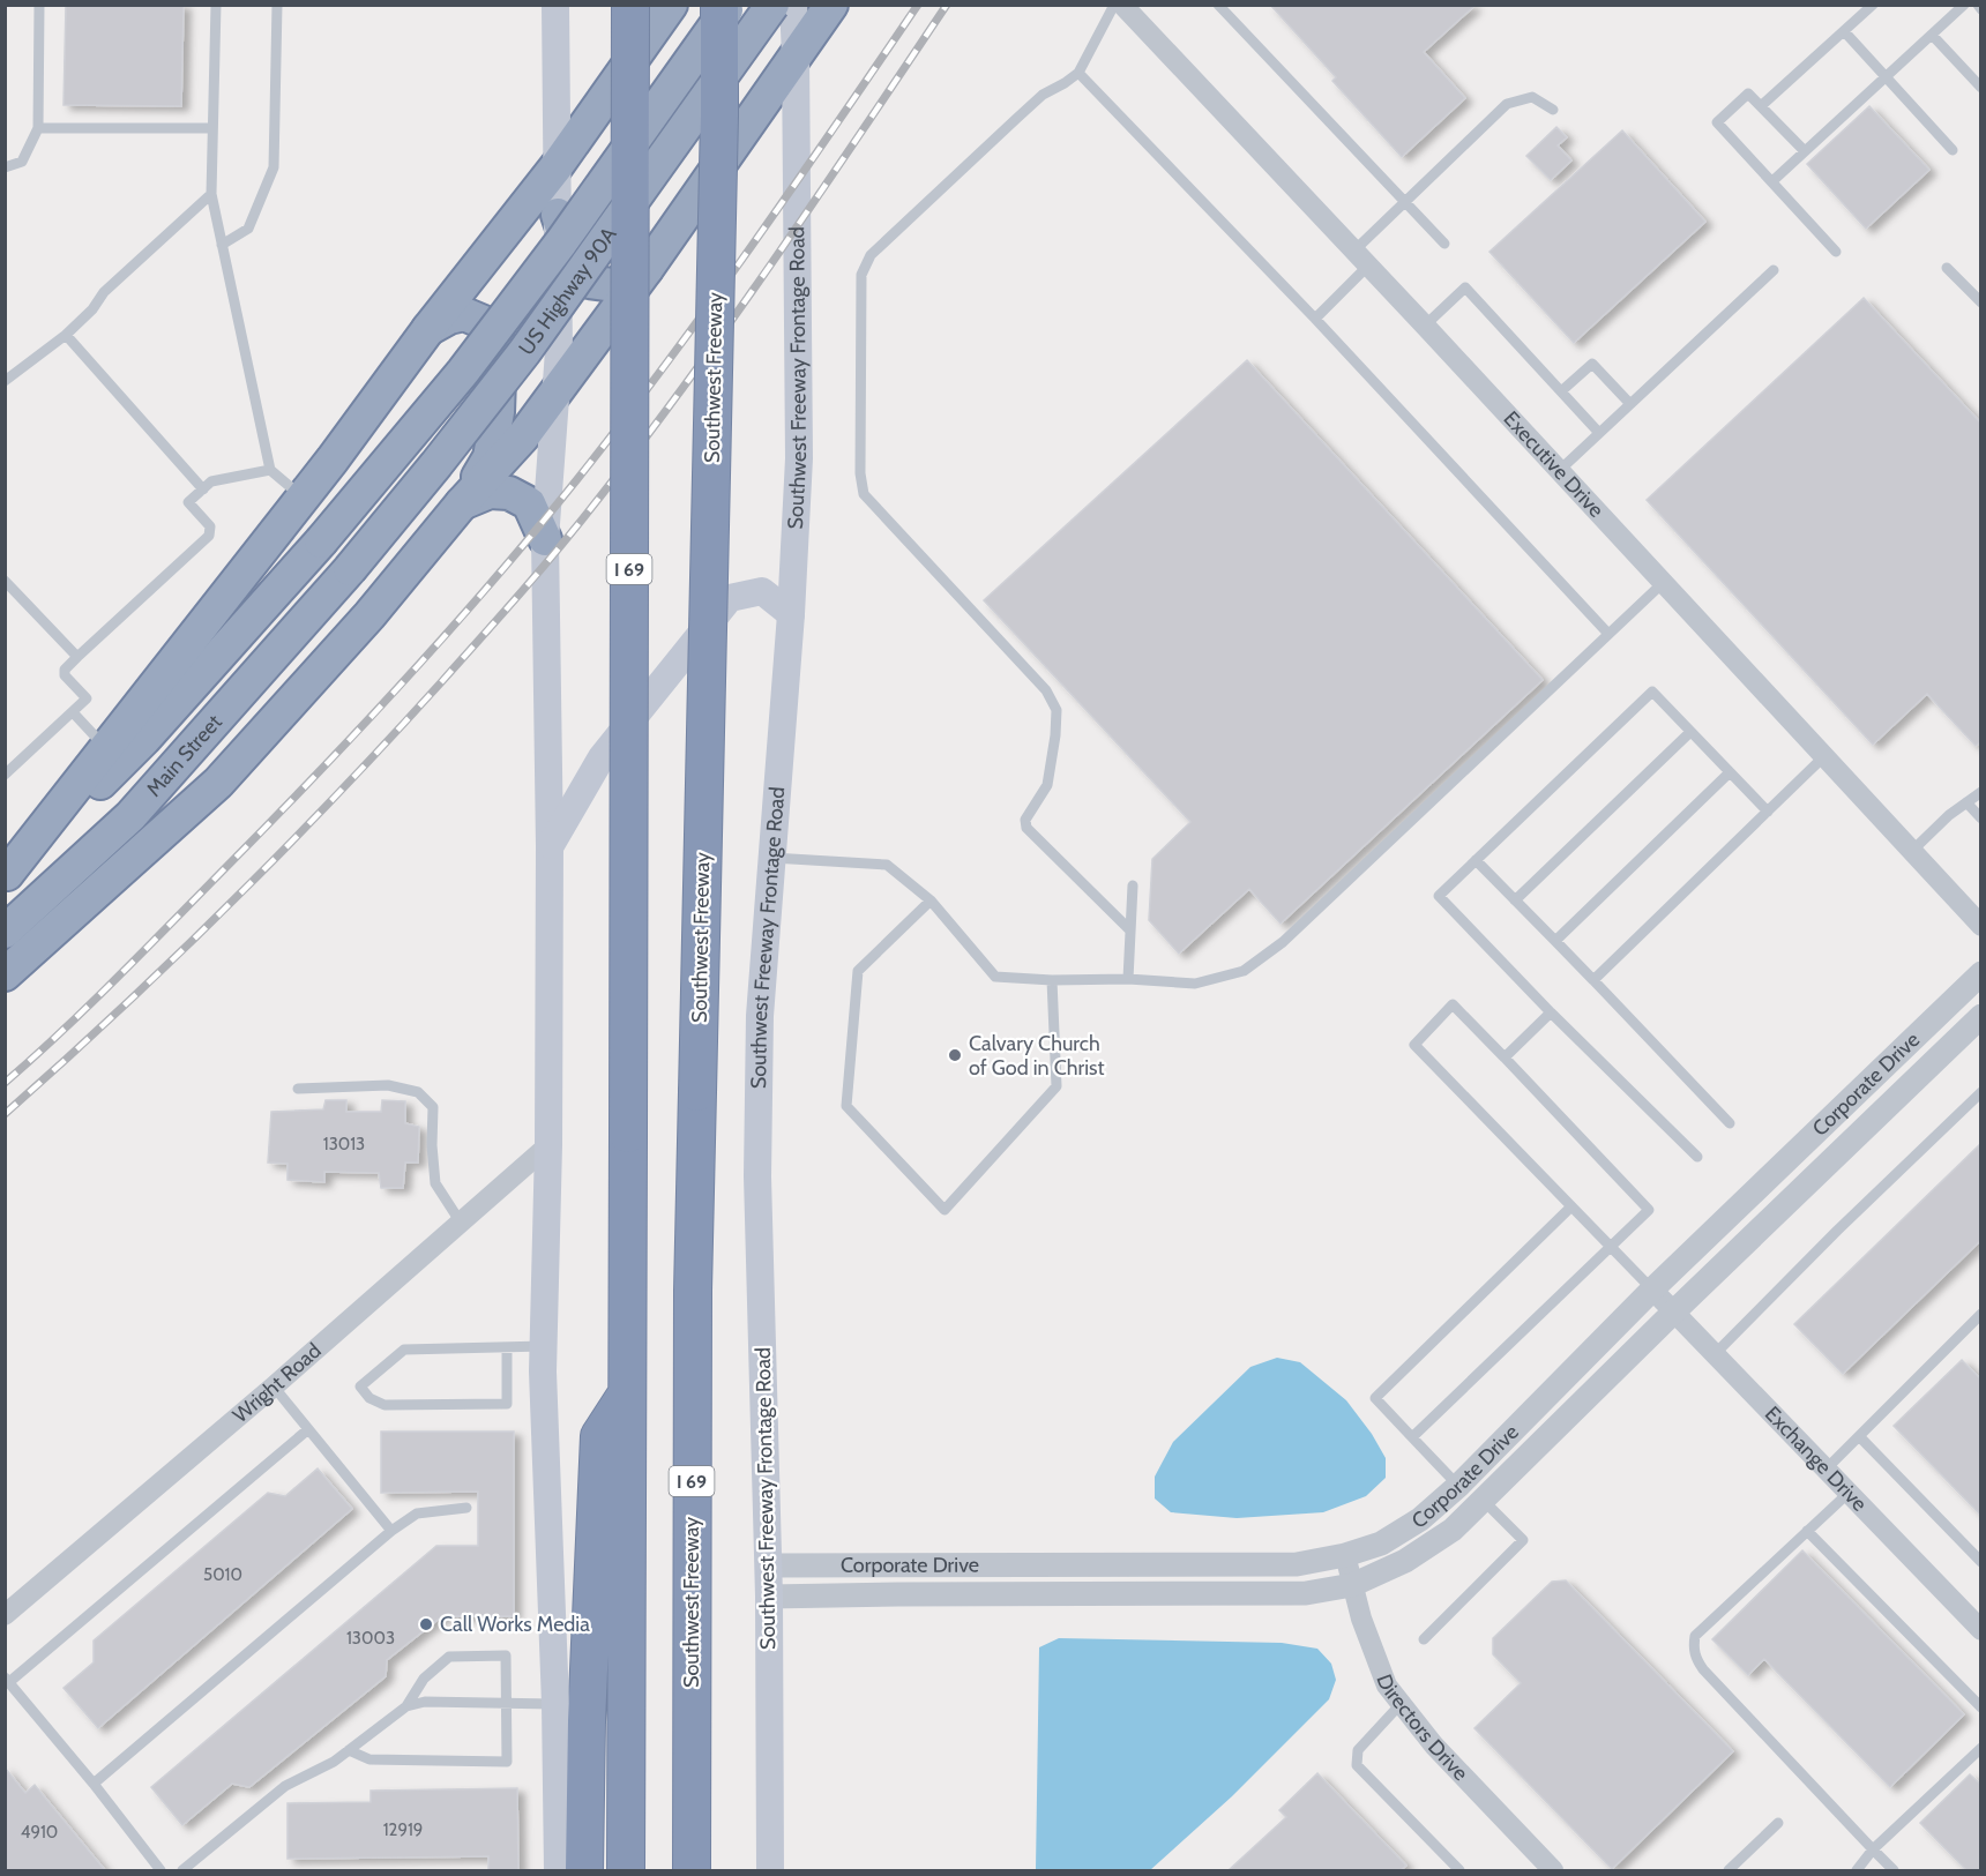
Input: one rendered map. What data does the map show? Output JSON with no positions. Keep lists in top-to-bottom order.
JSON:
{
  "streets": {
    "highway": [
      "US Highway 90A",
      "Southwest Freeway",
      "I 69",
      "Main Street"
    ],
    "main road": ["Southwest Freeway Frontage Road"],
    "street": [
      "Executive Drive",
      "Corporate Drive",
      "Wright Road",
      "Exchange Drive",
      "Directors Drive"
    ]
  },
  "crossings": [
    ["US Highway 90A", "Main Street"],
    ["Southwest Freeway Frontage Road", "Corporate Drive"],
    ["Corporate Drive", "Exchange Drive"],
    ["Corporate Drive", "Directors Drive"]
  ],
  "places": ["Calvary Church of God in Christ", "Call Works Media"],
  "house_numbers": [
    "13013",
    "5010",
    "13003",
    "12919",
    "4910"
  ]
}
